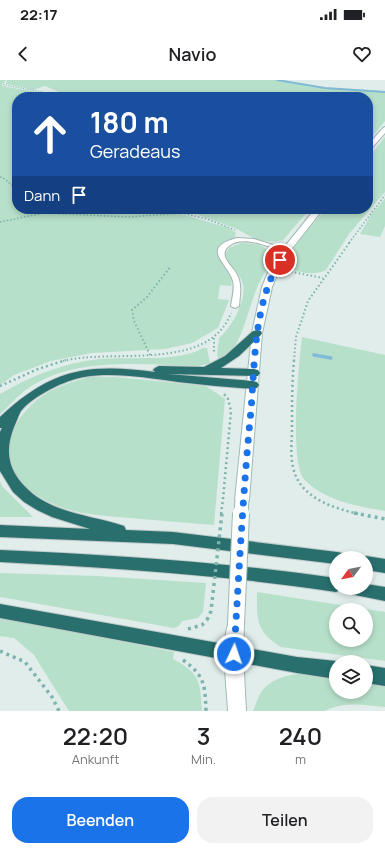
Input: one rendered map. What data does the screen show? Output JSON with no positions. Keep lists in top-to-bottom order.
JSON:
{
  "north": "bottom left",
  "page": {
    "status": "22:17",
    "header": "Navio",
    "turn": ["180 m", "Geradeaus"],
    "then": "Dann",
    "eta": [
      "22:20",
      "Ankunft",
      "3",
      "Min.",
      "240",
      "m"
    ],
    "buttons": ["Beenden", "Teilen"]
  }
}
